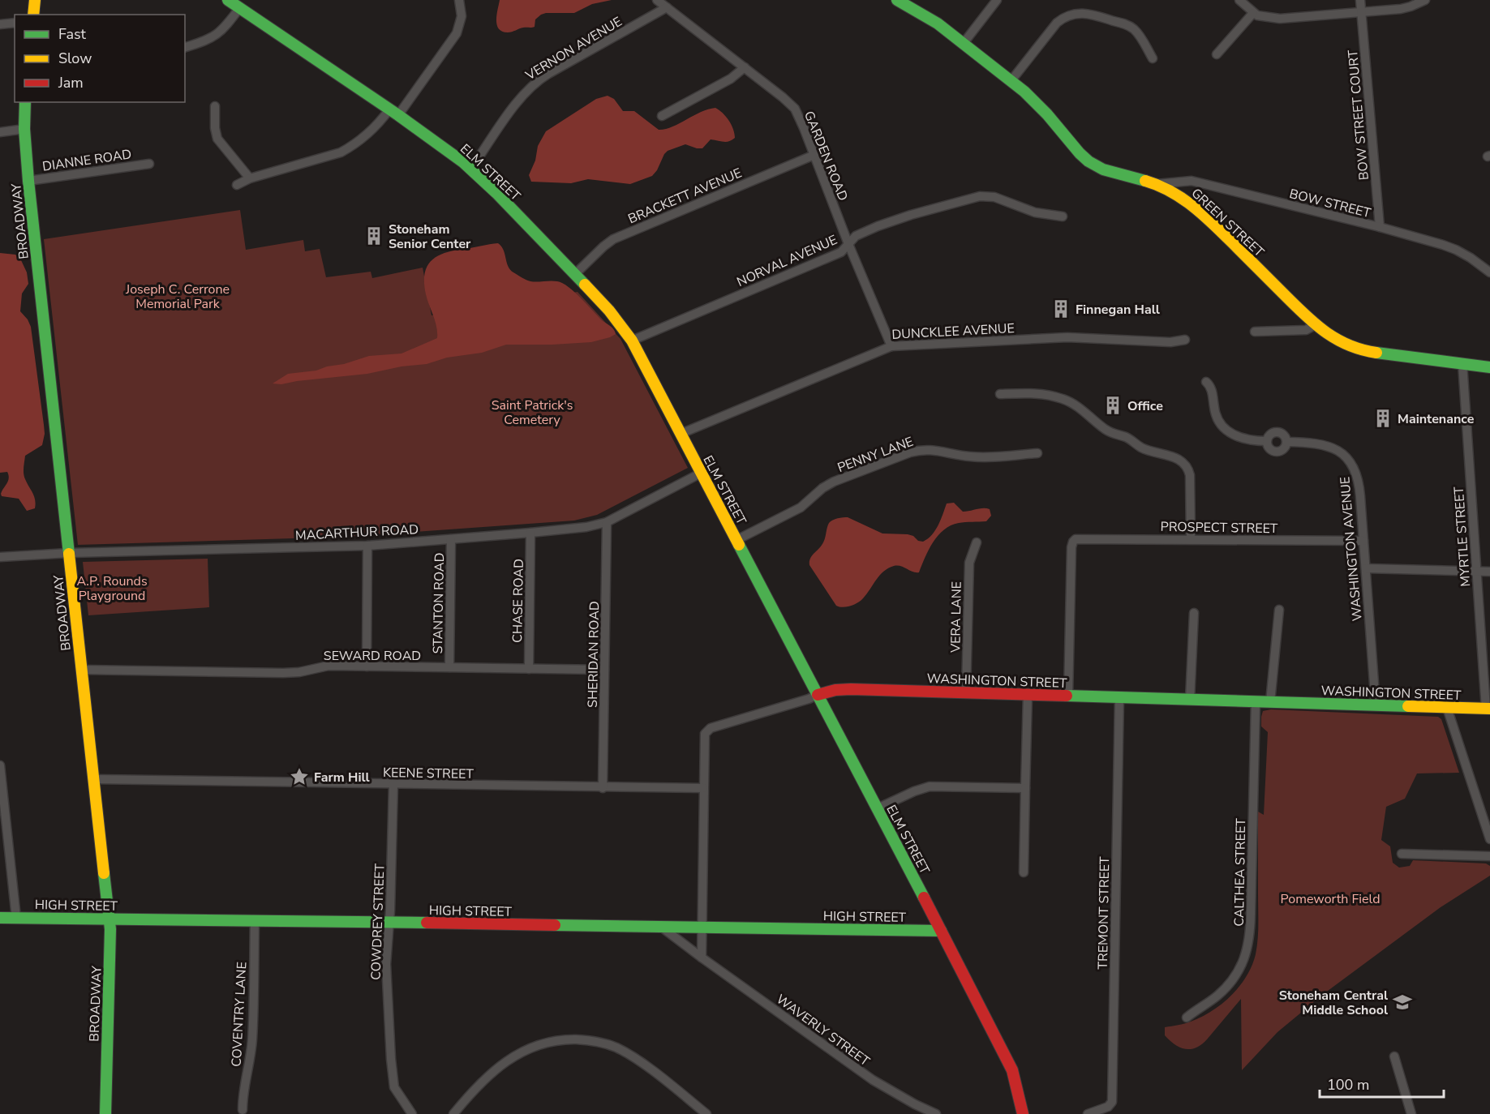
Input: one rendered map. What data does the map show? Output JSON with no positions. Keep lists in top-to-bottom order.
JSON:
{
  "streets": {
    "main road": [
      "ELM STREET",
      "BROADWAY",
      "GREEN STREET",
      "WASHINGTON STREET",
      "HIGH STREET"
    ],
    "street": [
      "VERNON AVENUE",
      "BOW STREET COURT",
      "GARDEN ROAD",
      "DIANNE ROAD",
      "BRACKETT AVENUE",
      "BOW STREET",
      "NORVAL AVENUE",
      "DUNCKLEE AVENUE",
      "PENNY LANE",
      "PROSPECT STREET",
      "MACARTHUR ROAD",
      "MYRTLE STREET",
      "WASHINGTON AVENUE",
      "CHASE ROAD",
      "STANTON ROAD",
      "VERA LANE",
      "SHERIDAN ROAD",
      "SEWARD ROAD",
      "KEENE STREET",
      "CALTHEA STREET",
      "TREMONT STREET",
      "COWDREY STREET",
      "COVENTRY LANE",
      "WAVERLY STREET"
    ]
  },
  "crossings": [
    ["VERNON AVENUE", "GARDEN ROAD"],
    ["VERNON AVENUE", "ELM STREET"],
    ["BOW STREET COURT", "BOW STREET"],
    ["GARDEN ROAD", "BRACKETT AVENUE"],
    ["GARDEN ROAD", "NORVAL AVENUE"],
    ["GARDEN ROAD", "DUNCKLEE AVENUE"],
    ["DIANNE ROAD", "BROADWAY"],
    ["ELM STREET", "BRACKETT AVENUE"],
    ["ELM STREET", "NORVAL AVENUE"],
    ["ELM STREET", "DUNCKLEE AVENUE"],
    ["ELM STREET", "PENNY LANE"],
    ["ELM STREET", "MACARTHUR ROAD"],
    ["ELM STREET", "WASHINGTON STREET"],
    ["ELM STREET", "HIGH STREET"],
    ["BOW STREET", "GREEN STREET"],
    ["BROADWAY", "MACARTHUR ROAD"],
    ["BROADWAY", "SEWARD ROAD"],
    ["BROADWAY", "KEENE STREET"],
    ["BROADWAY", "HIGH STREET"],
    ["GREEN STREET", "MYRTLE STREET"],
    ["PROSPECT STREET", "WASHINGTON AVENUE"],
    ["PROSPECT STREET", "WASHINGTON STREET"],
    ["MACARTHUR ROAD", "CHASE ROAD"],
    ["MACARTHUR ROAD", "STANTON ROAD"],
    ["MACARTHUR ROAD", "SHERIDAN ROAD"],
    ["MYRTLE STREET", "WASHINGTON STREET"],
    ["WASHINGTON AVENUE", "WASHINGTON STREET"],
    ["CHASE ROAD", "SEWARD ROAD"],
    ["STANTON ROAD", "SEWARD ROAD"],
    ["VERA LANE", "WASHINGTON STREET"],
    ["SHERIDAN ROAD", "SEWARD ROAD"],
    ["SHERIDAN ROAD", "KEENE STREET"],
    ["WASHINGTON STREET", "KEENE STREET"],
    ["WASHINGTON STREET", "CALTHEA STREET"],
    ["WASHINGTON STREET", "HIGH STREET"],
    ["WASHINGTON STREET", "TREMONT STREET"],
    ["KEENE STREET", "COWDREY STREET"],
    ["HIGH STREET", "COWDREY STREET"],
    ["HIGH STREET", "COVENTRY LANE"],
    ["HIGH STREET", "WAVERLY STREET"]
  ],
  "parks": [
    "Joseph C. Cerrone Memorial Park",
    "Saint Patrick's Cemetery",
    "A.P. Rounds Playground",
    "Pomeworth Field"
  ],
  "places": {
    "building": [
      "Stoneham Senior Center",
      "Finnegan Hall",
      "Office",
      "Maintenance"
    ],
    "place": ["Farm Hill"],
    "school or university": ["Stoneham Central Middle School"]
  },
  "legend": ["Fast", "Slow", "Jam"],
  "scale_bar": "100 m"
}
